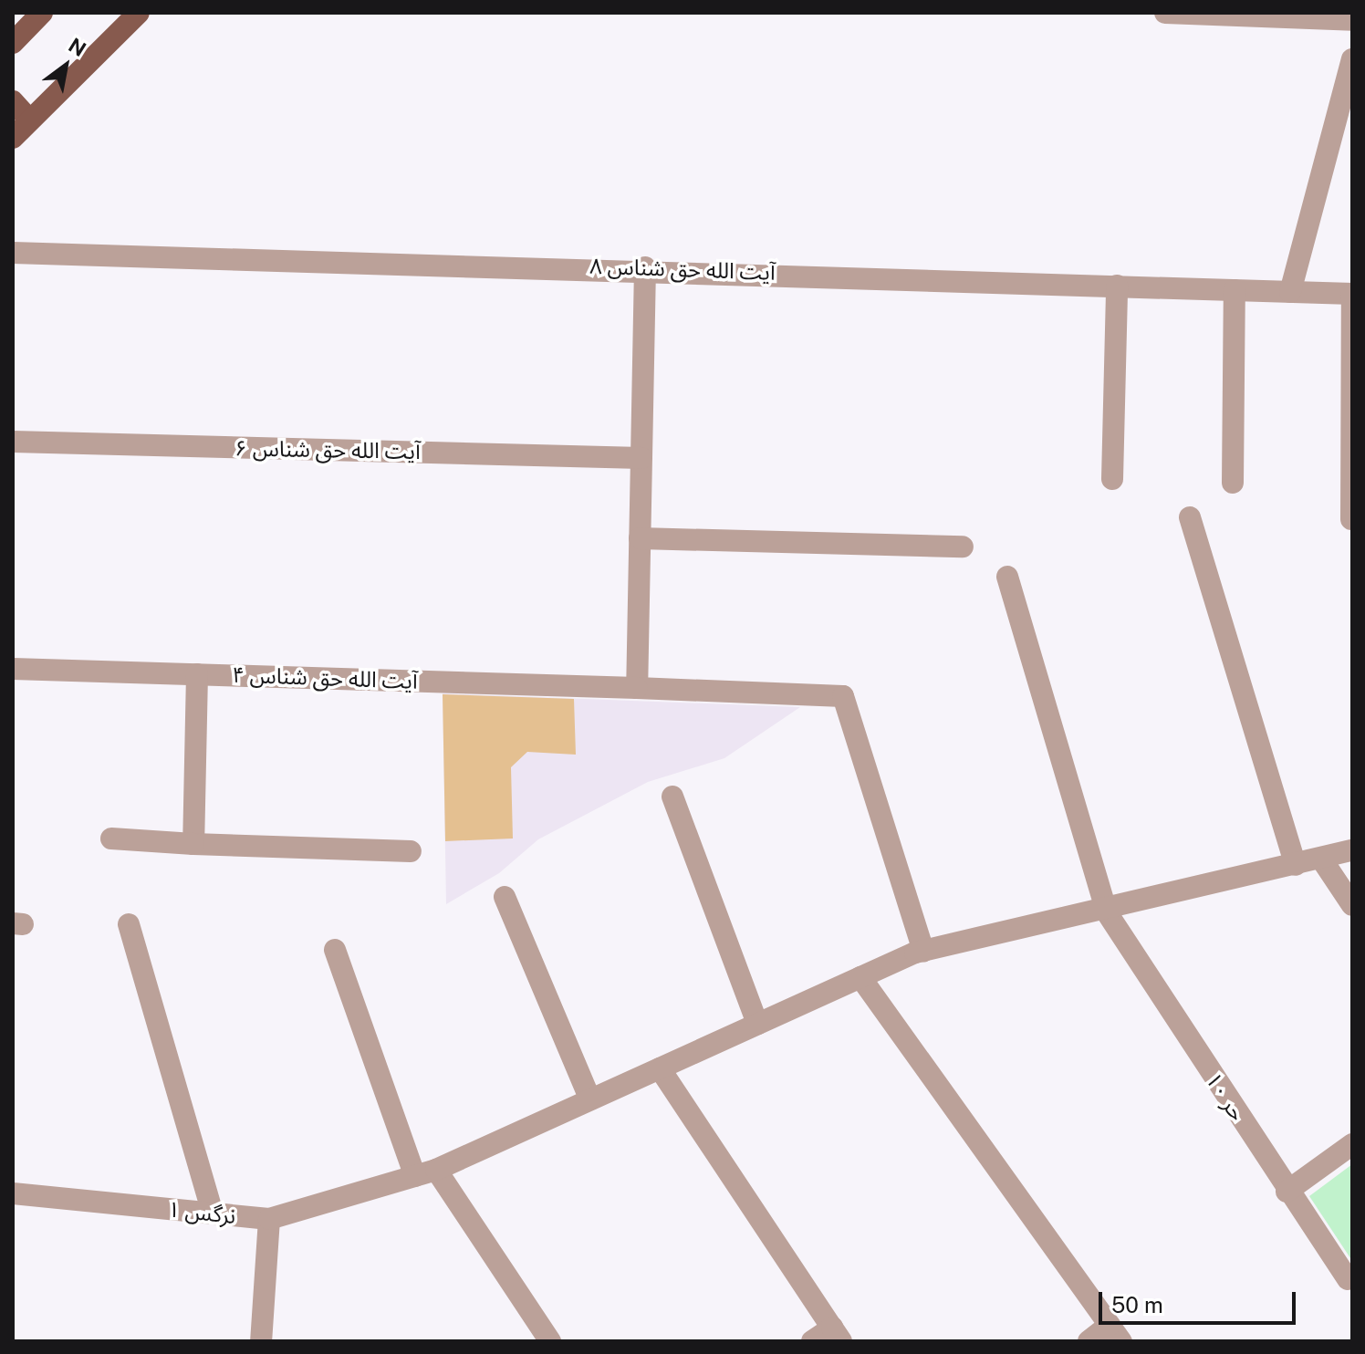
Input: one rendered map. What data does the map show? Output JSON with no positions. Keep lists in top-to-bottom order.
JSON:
{
  "streets": {
    "street": [
      "آیت الله حق شناس ۸",
      "آیت الله حق شناس ۶",
      "آیت الله حق شناس ۴",
      "حر ۱۰",
      "نرگس ۱"
    ]
  },
  "scale_bar": "50 m",
  "north": "top right"
}
